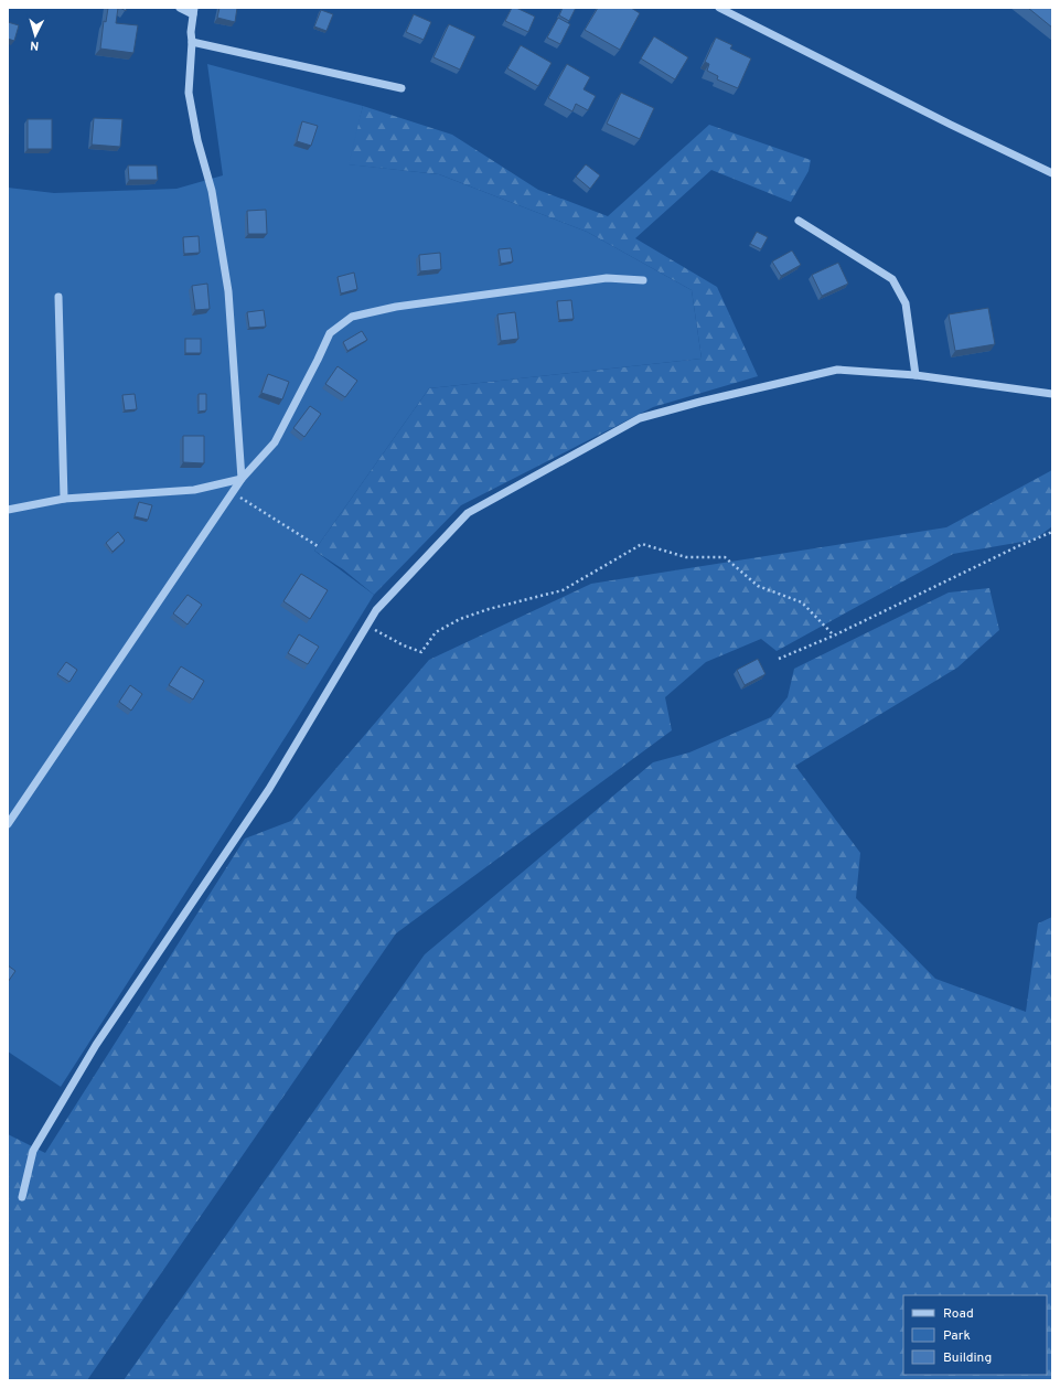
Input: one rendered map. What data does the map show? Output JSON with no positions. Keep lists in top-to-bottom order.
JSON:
{
  "legend": ["Road", "Park", "Building"],
  "north": "bottom"
}
